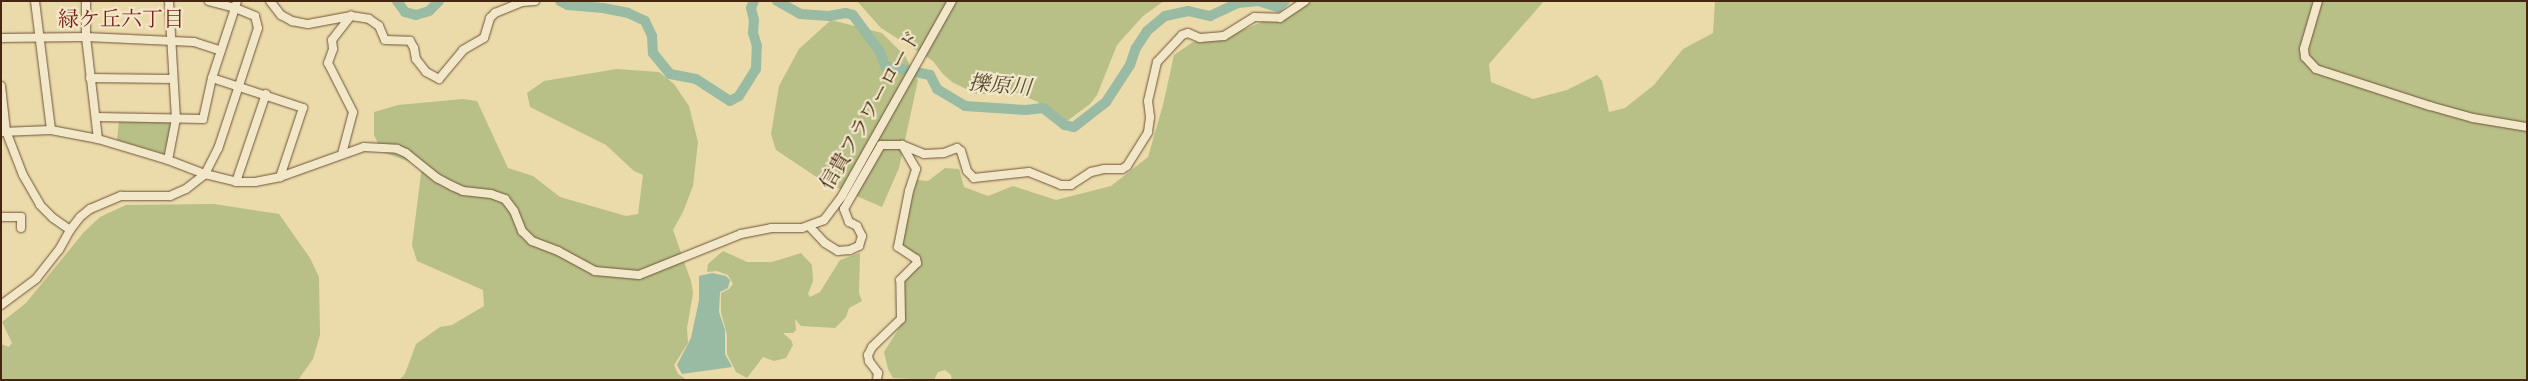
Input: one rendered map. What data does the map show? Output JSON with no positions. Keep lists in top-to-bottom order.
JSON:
{
  "streets": {
    "street": ["信貴フラワーロード"]
  },
  "districts": ["緑ケ丘六丁目"],
  "water": ["擽原川"]
}
